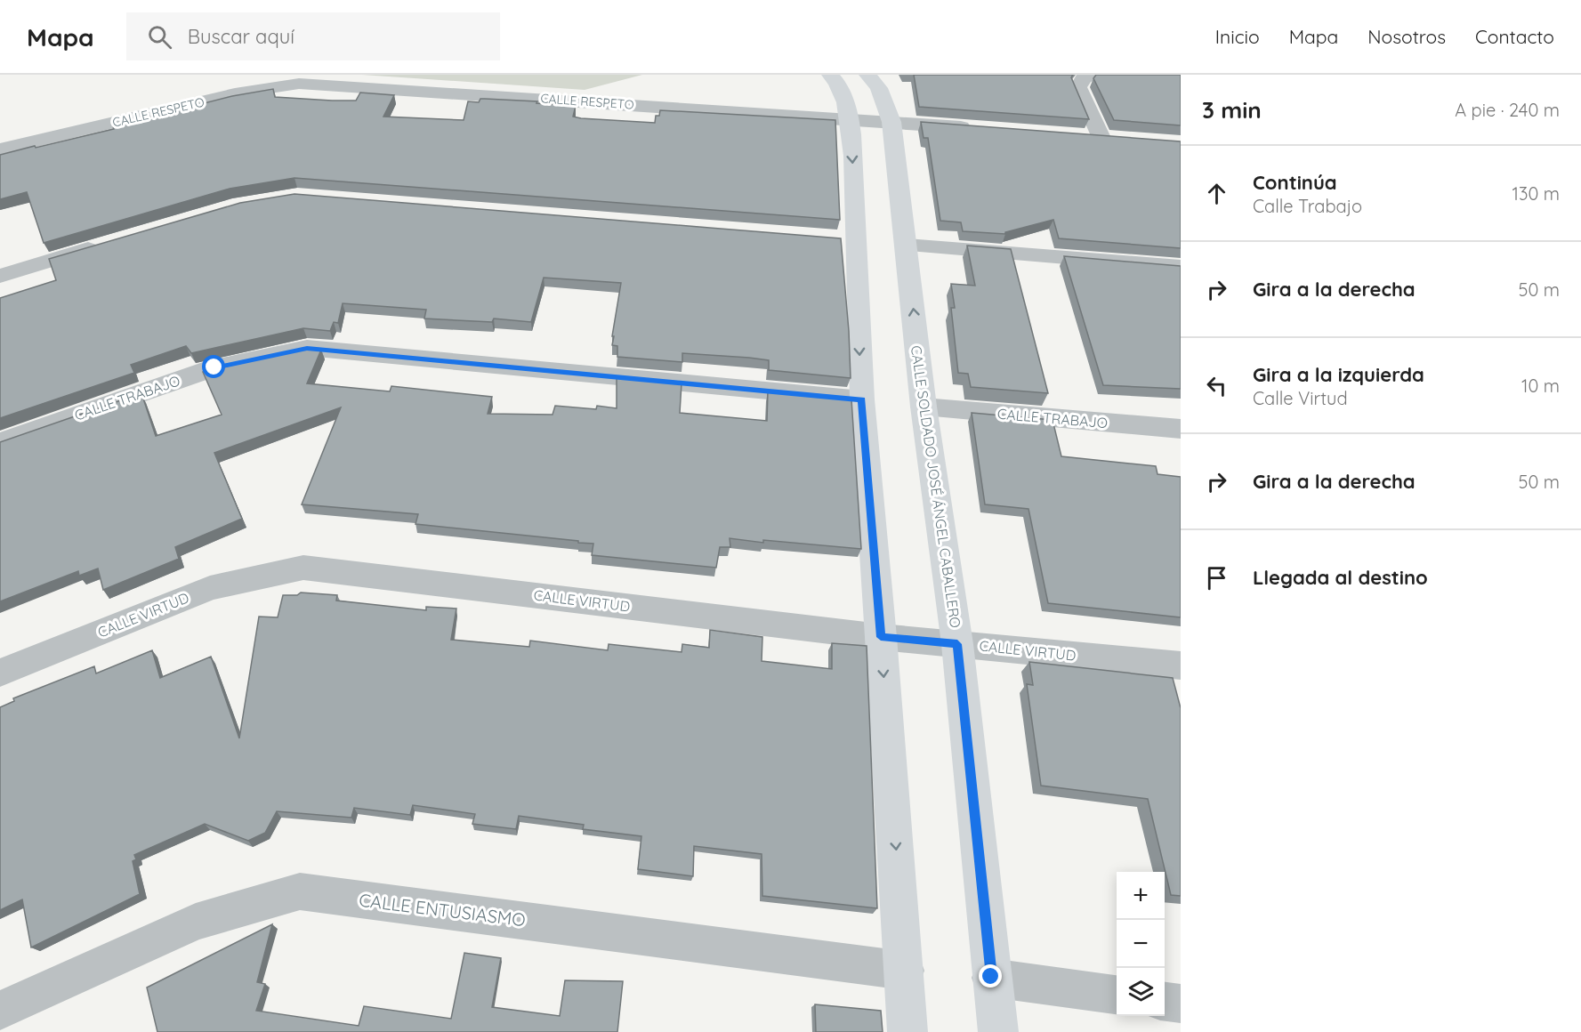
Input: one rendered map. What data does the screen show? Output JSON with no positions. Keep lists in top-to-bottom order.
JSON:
{
  "streets": {
    "street": [
      "CALLE RESPETO",
      "CALLE TRABAJO",
      "CALLE SOLDADO JOSÉ ÁNGEL CABALLERO",
      "CALLE VIRTUD",
      "CALLE ENTUSIASMO"
    ]
  },
  "crossings": [
    ["CALLE RESPETO", "CALLE SOLDADO JOSÉ ÁNGEL CABALLERO"],
    ["CALLE TRABAJO", "CALLE SOLDADO JOSÉ ÁNGEL CABALLERO"],
    ["CALLE SOLDADO JOSÉ ÁNGEL CABALLERO", "CALLE VIRTUD"]
  ],
  "page": {
    "header": "Mapa",
    "search": "Buscar aquí",
    "nav": [
      "Inicio",
      "Mapa",
      "Nosotros",
      "Contacto"
    ],
    "heading": ["3 min", "A pie · 240 m"],
    "list": [
      ["Continúa", "Calle Trabajo", "130 m"],
      ["Gira a la derecha", "50 m"],
      ["Gira a la izquierda", "Calle Virtud", "10 m"],
      ["Gira a la derecha", "50 m"],
      "Llegada al destino"
    ],
    "map_buttons": ["+", "−"]
  }
}
